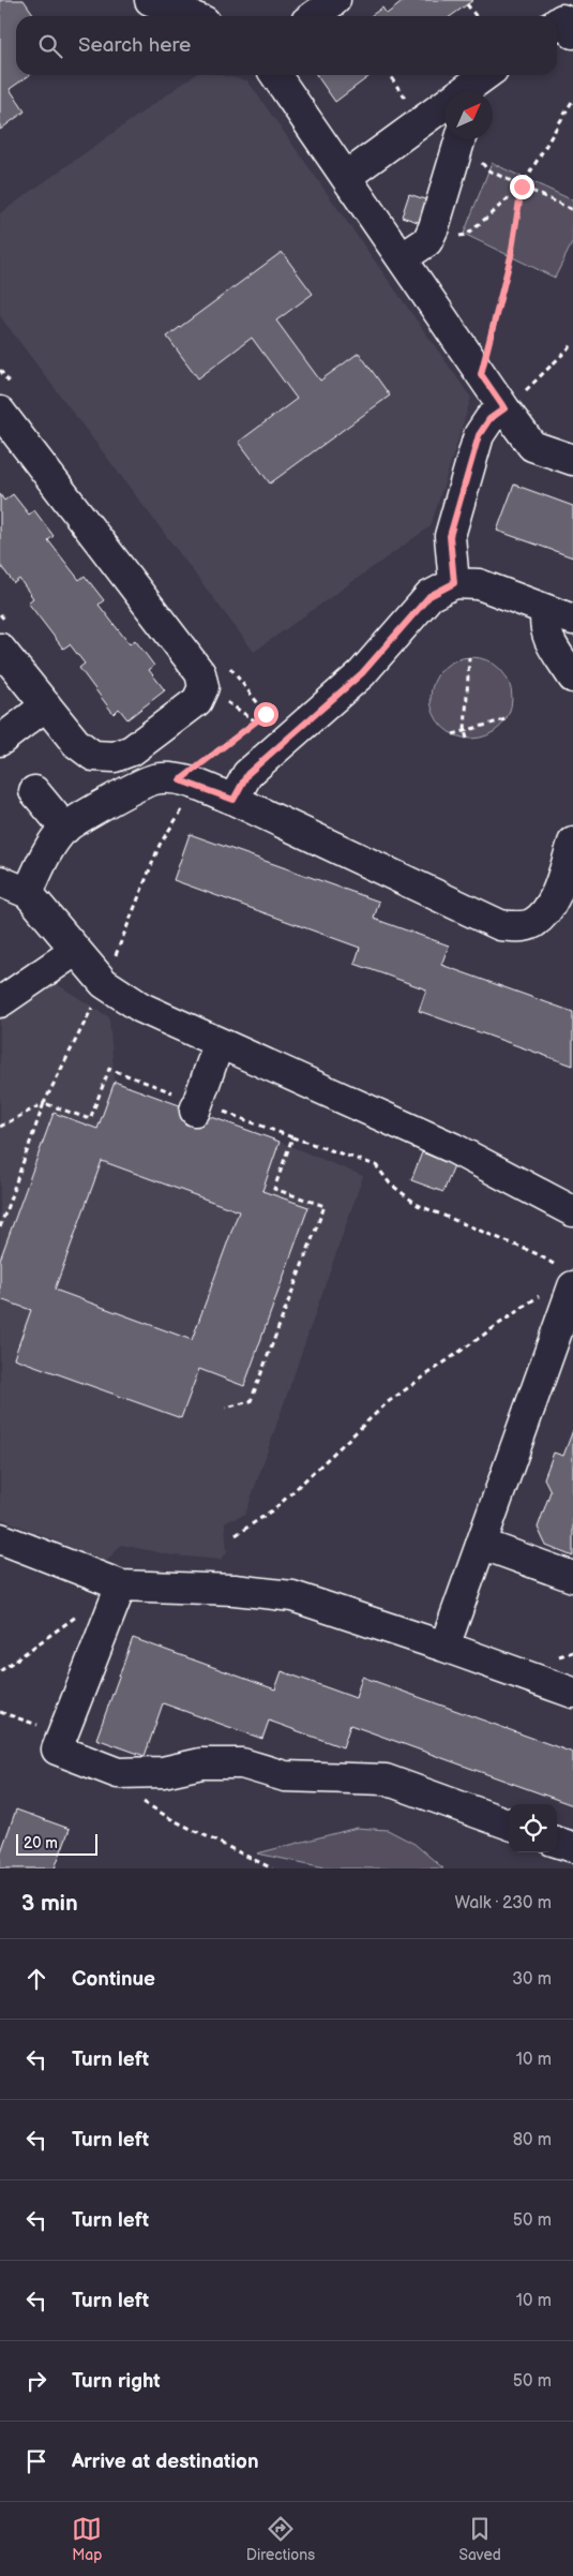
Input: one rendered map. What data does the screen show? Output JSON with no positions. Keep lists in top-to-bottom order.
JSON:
{
  "scale_bar": "20 m",
  "north": "top right",
  "page": {
    "search": "Search here",
    "scale": "20 m",
    "heading": ["3 min", "Walk · 230 m"],
    "list": [
      ["Continue", "30 m"],
      ["Turn left", "10 m"],
      ["Turn left", "80 m"],
      ["Turn left", "50 m"],
      ["Turn left", "10 m"],
      ["Turn right", "50 m"],
      "Arrive at destination"
    ],
    "nav": ["Map", "Directions", "Saved"]
  }
}
